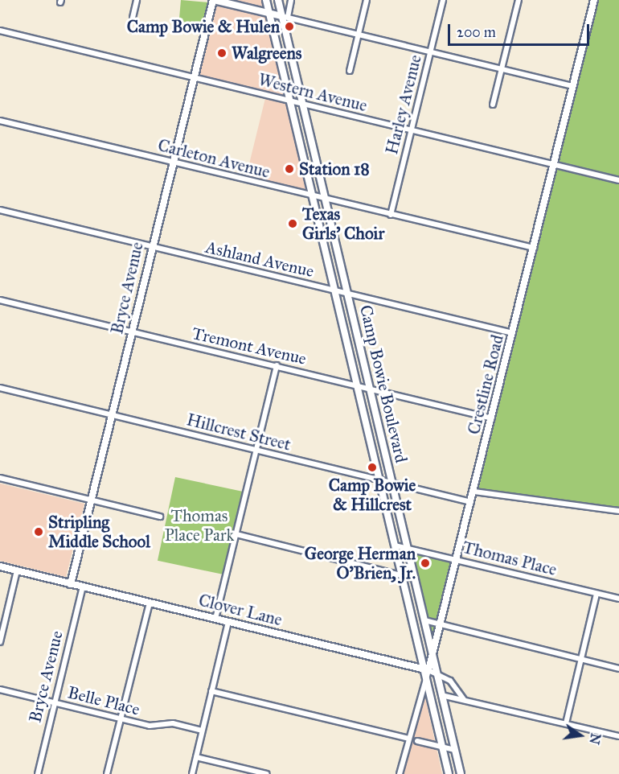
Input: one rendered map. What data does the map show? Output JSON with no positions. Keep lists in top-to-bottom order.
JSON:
{
  "streets": {
    "street": [
      "Western Avenue",
      "Harley Avenue",
      "Carleton Avenue",
      "Ashland Avenue",
      "Bryce Avenue",
      "Tremont Avenue",
      "Camp Bowie Boulevard",
      "Crestline Road",
      "Hillcrest Street",
      "Thomas Place",
      "Clover Lane",
      "Belle Place"
    ]
  },
  "crossings": [
    ["Western Avenue", "Harley Avenue"],
    ["Western Avenue", "Bryce Avenue"],
    ["Western Avenue", "Camp Bowie Boulevard"],
    ["Western Avenue", "Crestline Road"],
    ["Harley Avenue", "Carleton Avenue"],
    ["Carleton Avenue", "Bryce Avenue"],
    ["Carleton Avenue", "Camp Bowie Boulevard"],
    ["Carleton Avenue", "Crestline Road"],
    ["Ashland Avenue", "Bryce Avenue"],
    ["Ashland Avenue", "Camp Bowie Boulevard"],
    ["Ashland Avenue", "Crestline Road"],
    ["Bryce Avenue", "Tremont Avenue"],
    ["Bryce Avenue", "Hillcrest Street"],
    ["Bryce Avenue", "Clover Lane"],
    ["Bryce Avenue", "Belle Place"],
    ["Tremont Avenue", "Camp Bowie Boulevard"],
    ["Tremont Avenue", "Crestline Road"],
    ["Camp Bowie Boulevard", "Crestline Road"],
    ["Camp Bowie Boulevard", "Hillcrest Street"],
    ["Camp Bowie Boulevard", "Thomas Place"],
    ["Camp Bowie Boulevard", "Clover Lane"],
    ["Crestline Road", "Hillcrest Street"],
    ["Crestline Road", "Thomas Place"],
    ["Crestline Road", "Clover Lane"]
  ],
  "parks": ["Thomas Place Park"],
  "places": [
    "Camp Bowie & Hulen",
    "Walgreens",
    "Station 18",
    "Texas Girls' Choir",
    "Camp Bowie & Hillcrest",
    "Stripling Middle School",
    "George Herman O'Brien, Jr."
  ],
  "scale_bar": "200 m",
  "north": "right"
}
